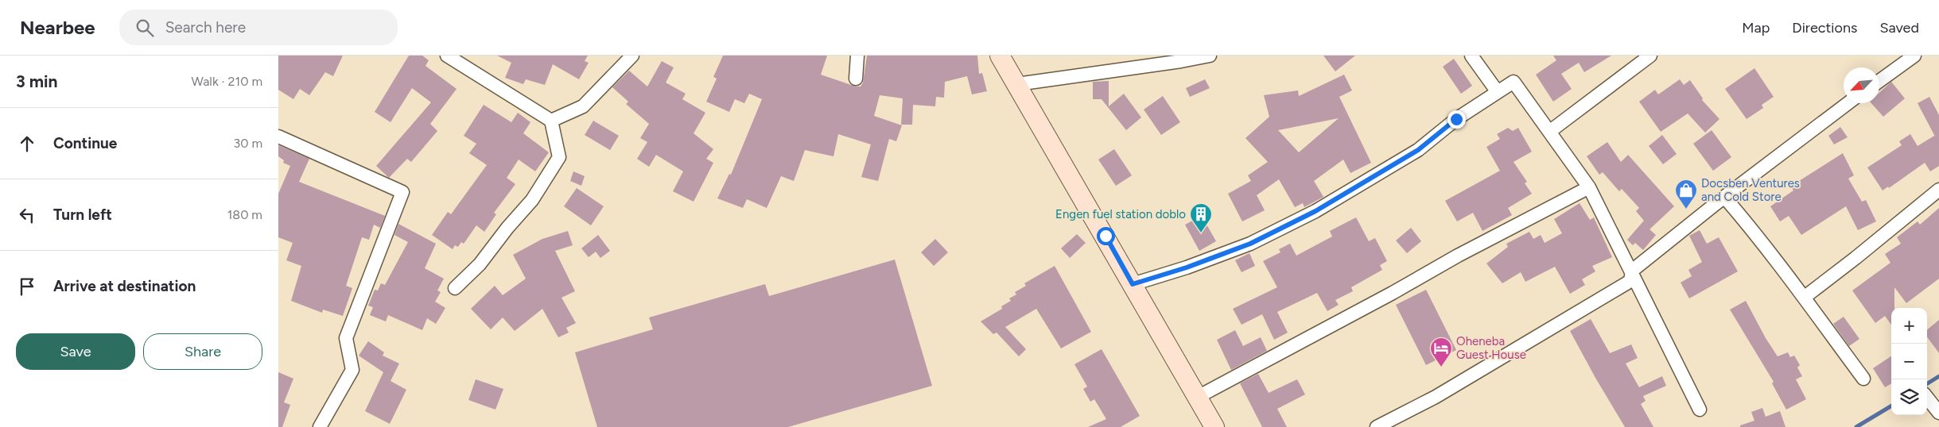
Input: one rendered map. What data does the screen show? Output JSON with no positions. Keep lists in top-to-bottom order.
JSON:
{
  "places": {
    "shop": ["Docsben Ventures and Cold Store"],
    "building": ["Engen fuel station doblo"],
    "hotel": ["Oheneba Guest House"]
  },
  "north": "bottom left",
  "page": {
    "header": "Nearbee",
    "search": "Search here",
    "nav": ["Map", "Directions", "Saved"],
    "heading": ["3 min", "Walk · 210 m"],
    "list": [
      ["Continue", "30 m"],
      ["Turn left", "180 m"],
      "Arrive at destination"
    ],
    "map_buttons": ["+", "−"],
    "buttons": ["Save", "Share"]
  }
}
